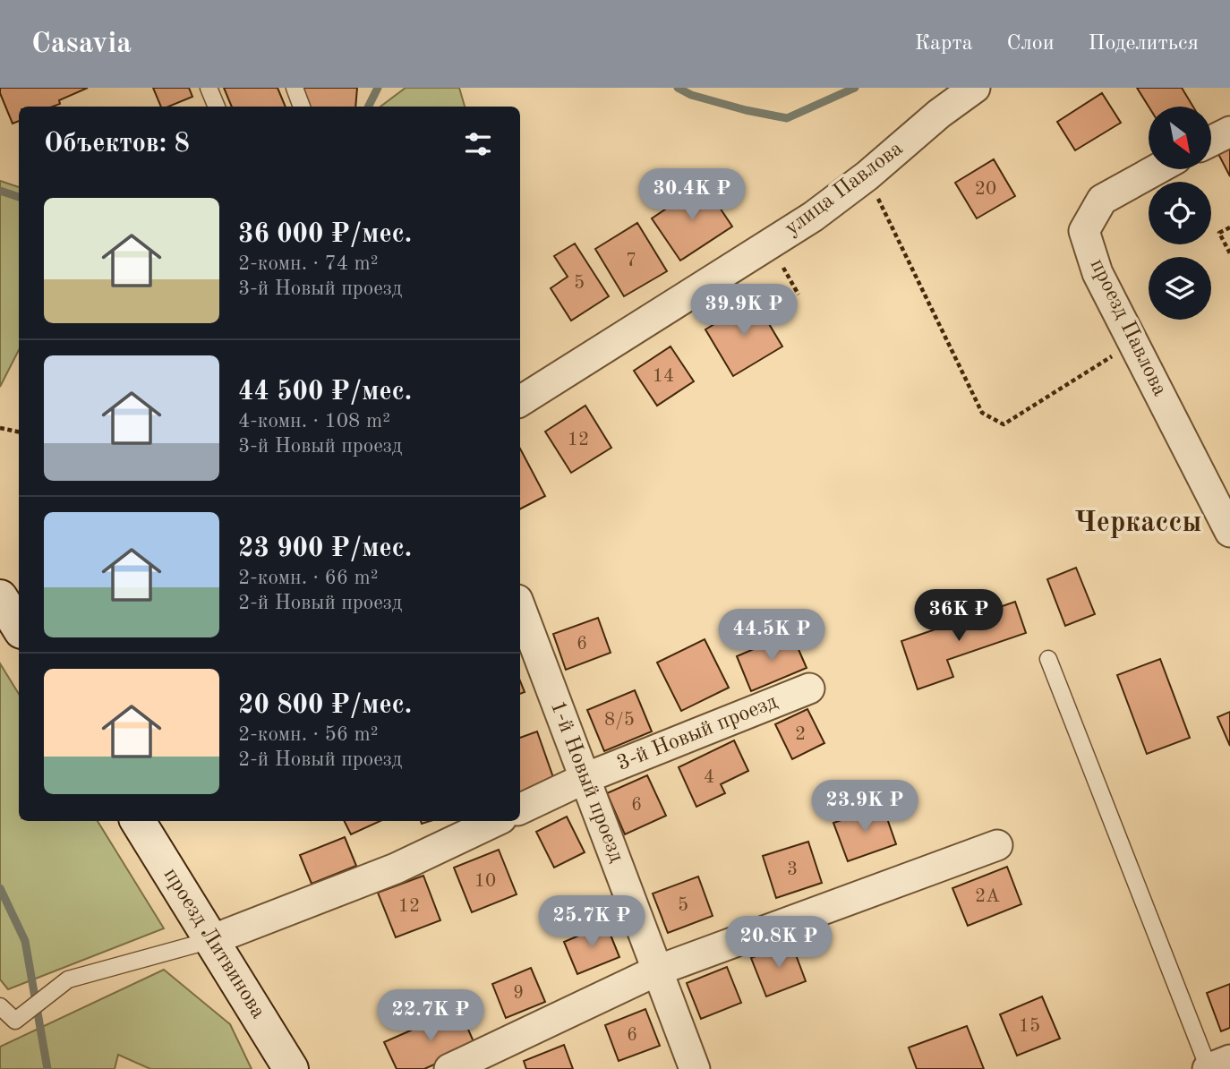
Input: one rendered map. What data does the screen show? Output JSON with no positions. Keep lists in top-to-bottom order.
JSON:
{
  "streets": {
    "main road": ["проезд Литвинова"],
    "street": [
      "улица Павлова",
      "проезд Павлова",
      "3-й Новый проезд",
      "1-й Новый проезд"
    ]
  },
  "crossings": [
    ["3-й Новый проезд", "1-й Новый проезд"]
  ],
  "districts": ["Черкассы"],
  "house_numbers": [
    "20",
    "7",
    "5",
    "14",
    "12",
    "6",
    "8/5",
    "2",
    "4",
    "6",
    "3",
    "10",
    "2А",
    "5",
    "12",
    "9",
    "15",
    "6"
  ],
  "north": "bottom right",
  "page": {
    "header": "Casavia",
    "nav": ["Карта", "Слои", "Поделиться"],
    "heading": "Объектов: 8",
    "price": [
      "30.4K ₽",
      "39.9K ₽",
      "36K ₽",
      "44.5K ₽",
      "23.9K ₽",
      "25.7K ₽",
      "20.8K ₽",
      "22.7K ₽"
    ],
    "list": [
      {
        "name": "36 000 ₽/мес.",
        "note": "2-комн. · 74 m² · 3-й Новый проезд"
      },
      {
        "name": "44 500 ₽/мес.",
        "note": "4-комн. · 108 m² · 3-й Новый проезд"
      },
      {
        "name": "23 900 ₽/мес.",
        "note": "2-комн. · 66 m² · 2-й Новый проезд"
      },
      {
        "name": "20 800 ₽/мес.",
        "note": "2-комн. · 56 m² · 2-й Новый проезд"
      }
    ]
  }
}
